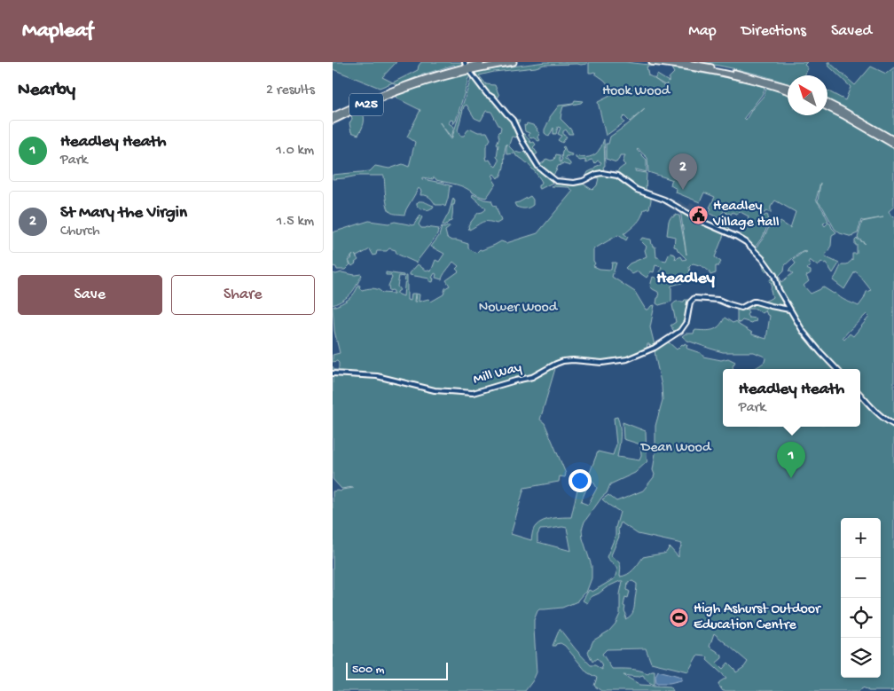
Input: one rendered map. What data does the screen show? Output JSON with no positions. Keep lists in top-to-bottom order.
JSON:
{
  "streets": {
    "highway": ["M25"],
    "main road": ["Mill Way"]
  },
  "districts": ["Headley"],
  "parks": ["Hook Wood", "Nower Wood", "Dean Wood"],
  "places": {
    "public building": ["Headley Village Hall"],
    "sports": ["High Ashurst Outdoor Education Centre"]
  },
  "scale_bar": "500 m",
  "north": "top left",
  "page": {
    "header": "Mapleaf",
    "nav": ["Map", "Directions", "Saved"],
    "heading": ["Nearby", "2 results"],
    "list": [
      {
        "mark": "1",
        "name": "Headley Heath",
        "note": "Park",
        "value": "1.0 km"
      },
      {
        "mark": "2",
        "name": "St Mary the Virgin",
        "note": "Church",
        "value": "1.5 km"
      }
    ],
    "pins": ["2", "1"],
    "buttons": ["Save", "Share"],
    "popup": ["Headley Heath", "Park"],
    "map_buttons": ["+", "−"],
    "scale": "500 m"
  }
}
